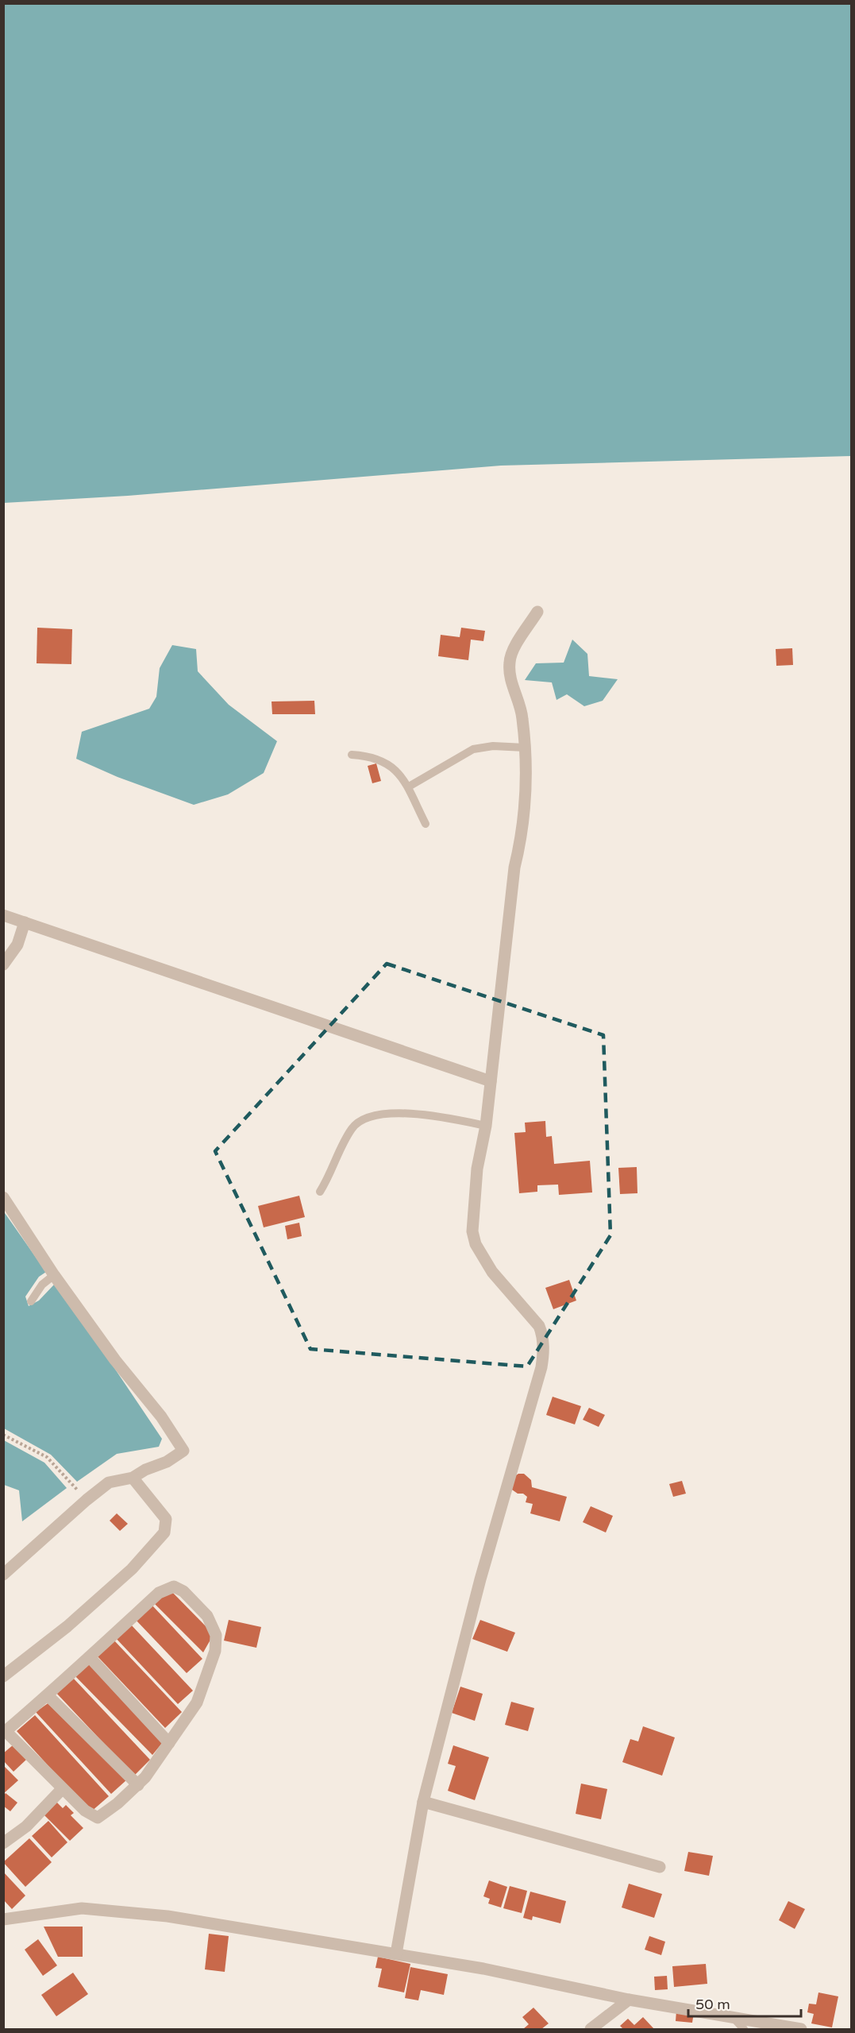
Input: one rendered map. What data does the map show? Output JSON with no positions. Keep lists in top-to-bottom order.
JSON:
{
  "scale_bar": "50 m"
}
